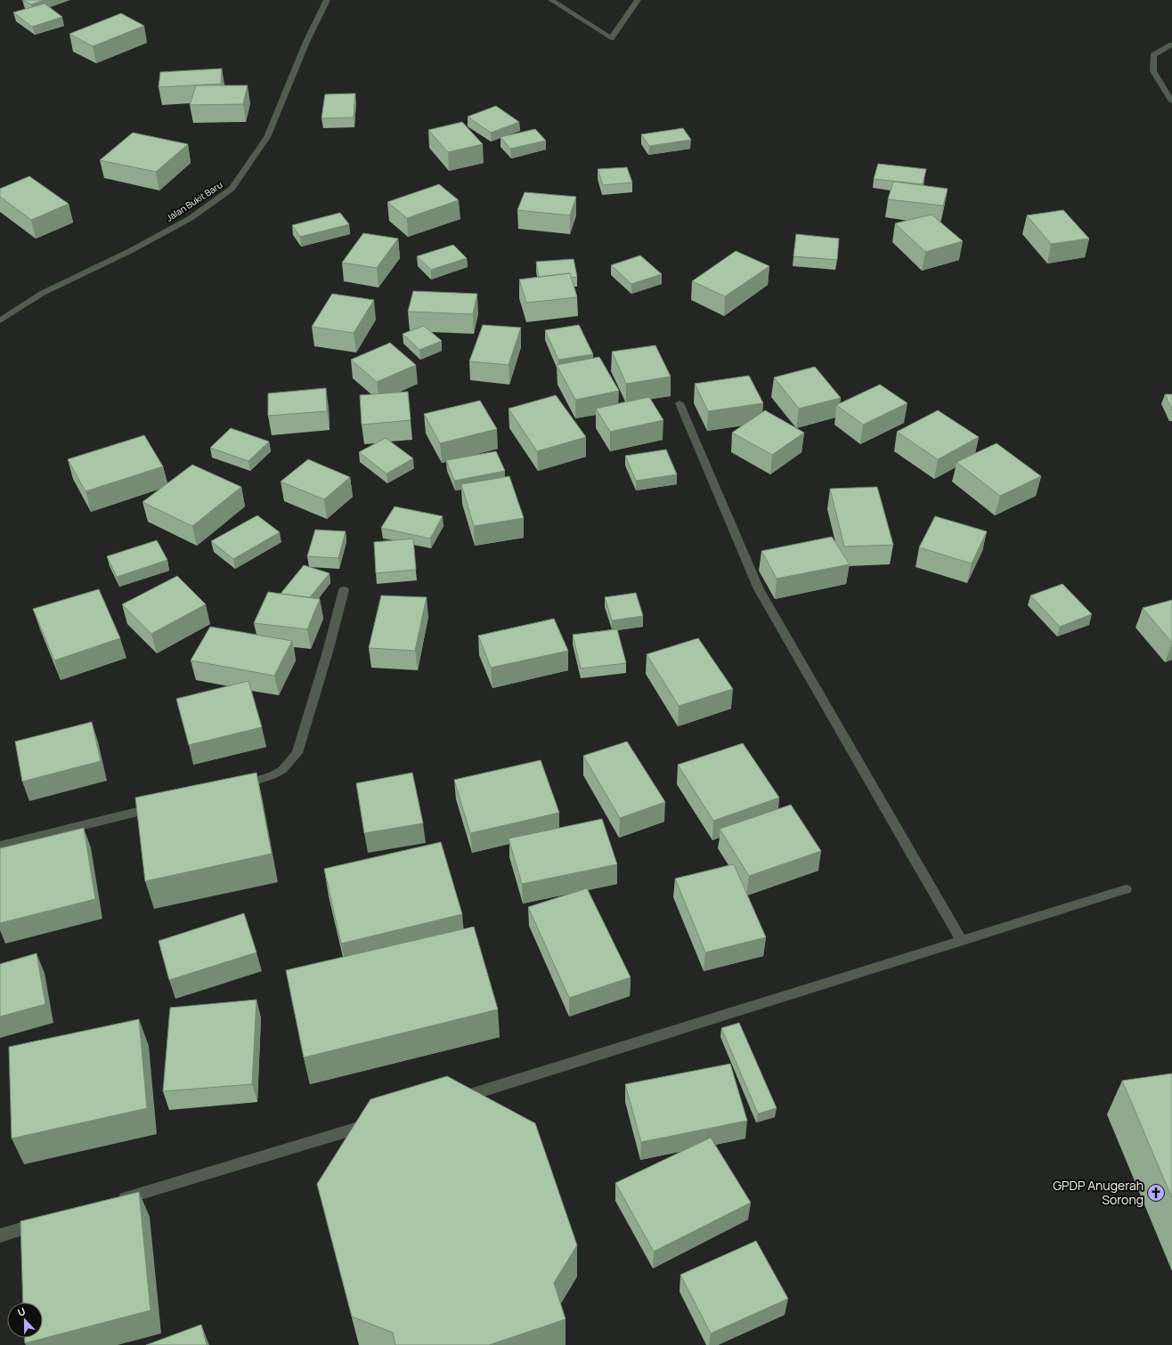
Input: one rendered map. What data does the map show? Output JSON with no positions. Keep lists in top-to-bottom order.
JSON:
{
  "streets": {
    "street": ["Jalan Bukit Baru"]
  },
  "places": {
    "church": ["GPDP Anugerah Sorong"]
  },
  "north": "top"
}
